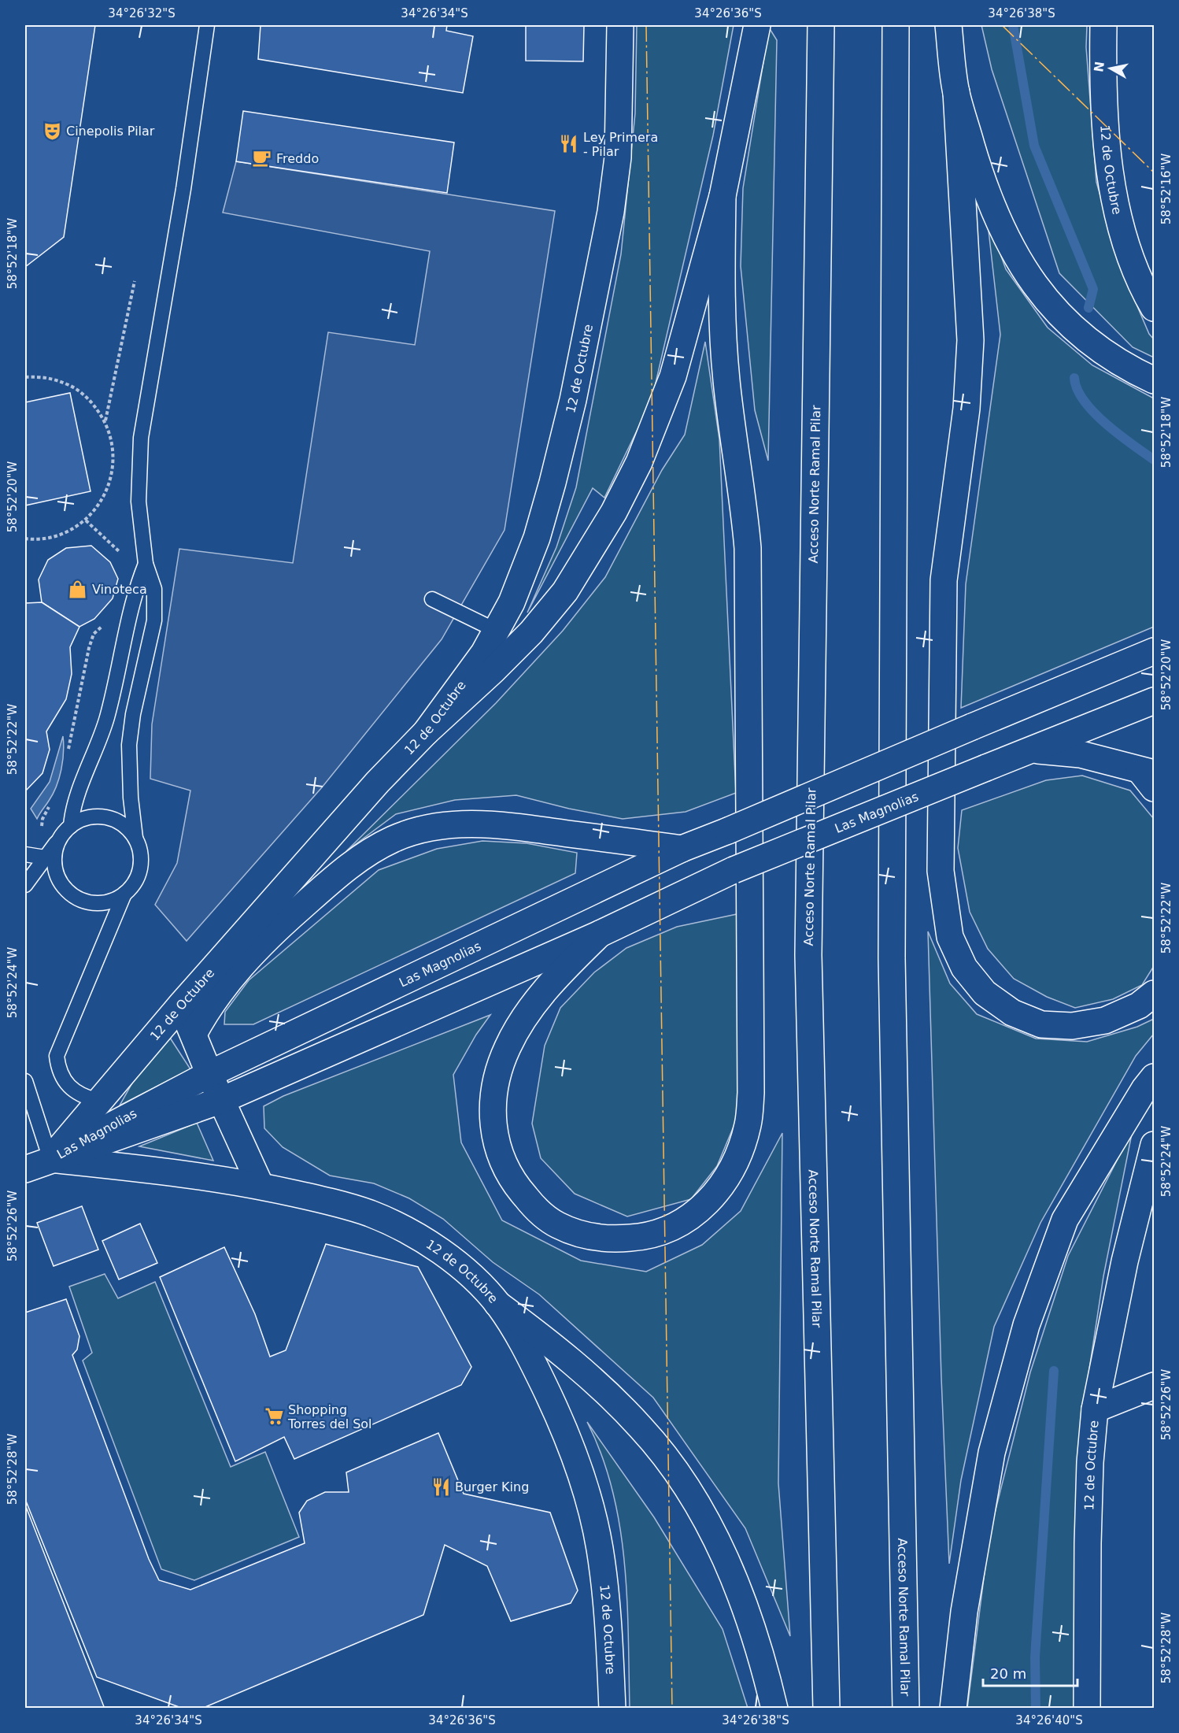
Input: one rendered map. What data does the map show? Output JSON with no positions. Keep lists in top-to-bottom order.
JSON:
{
  "streets": {
    "main road": ["12 de Octubre", "Acceso Norte Ramal Pilar", "Las Magnolias"]
  },
  "crossings": [
    ["12 de Octubre", "Las Magnolias"]
  ],
  "places": {
    "theatre": ["Cinepolis Pilar"],
    "restaurant": ["Ley Primera - Pilar", "Burger King"],
    "cafe": ["Freddo"],
    "shop": ["Vinoteca"],
    "supermarket": ["Shopping Torres del Sol"]
  },
  "scale_bar": "20 m",
  "north": "left",
  "coordinates": [
    "34°26'32\"S",
    "34°26'34\"S",
    "34°26'36\"S",
    "34°26'38\"S",
    "58°52'16\"W",
    "58°52'18\"W",
    "58°52'20\"W",
    "58°52'22\"W",
    "58°52'24\"W",
    "58°52'26\"W",
    "58°52'28\"W",
    "34°26'40\"S"
  ]
}
